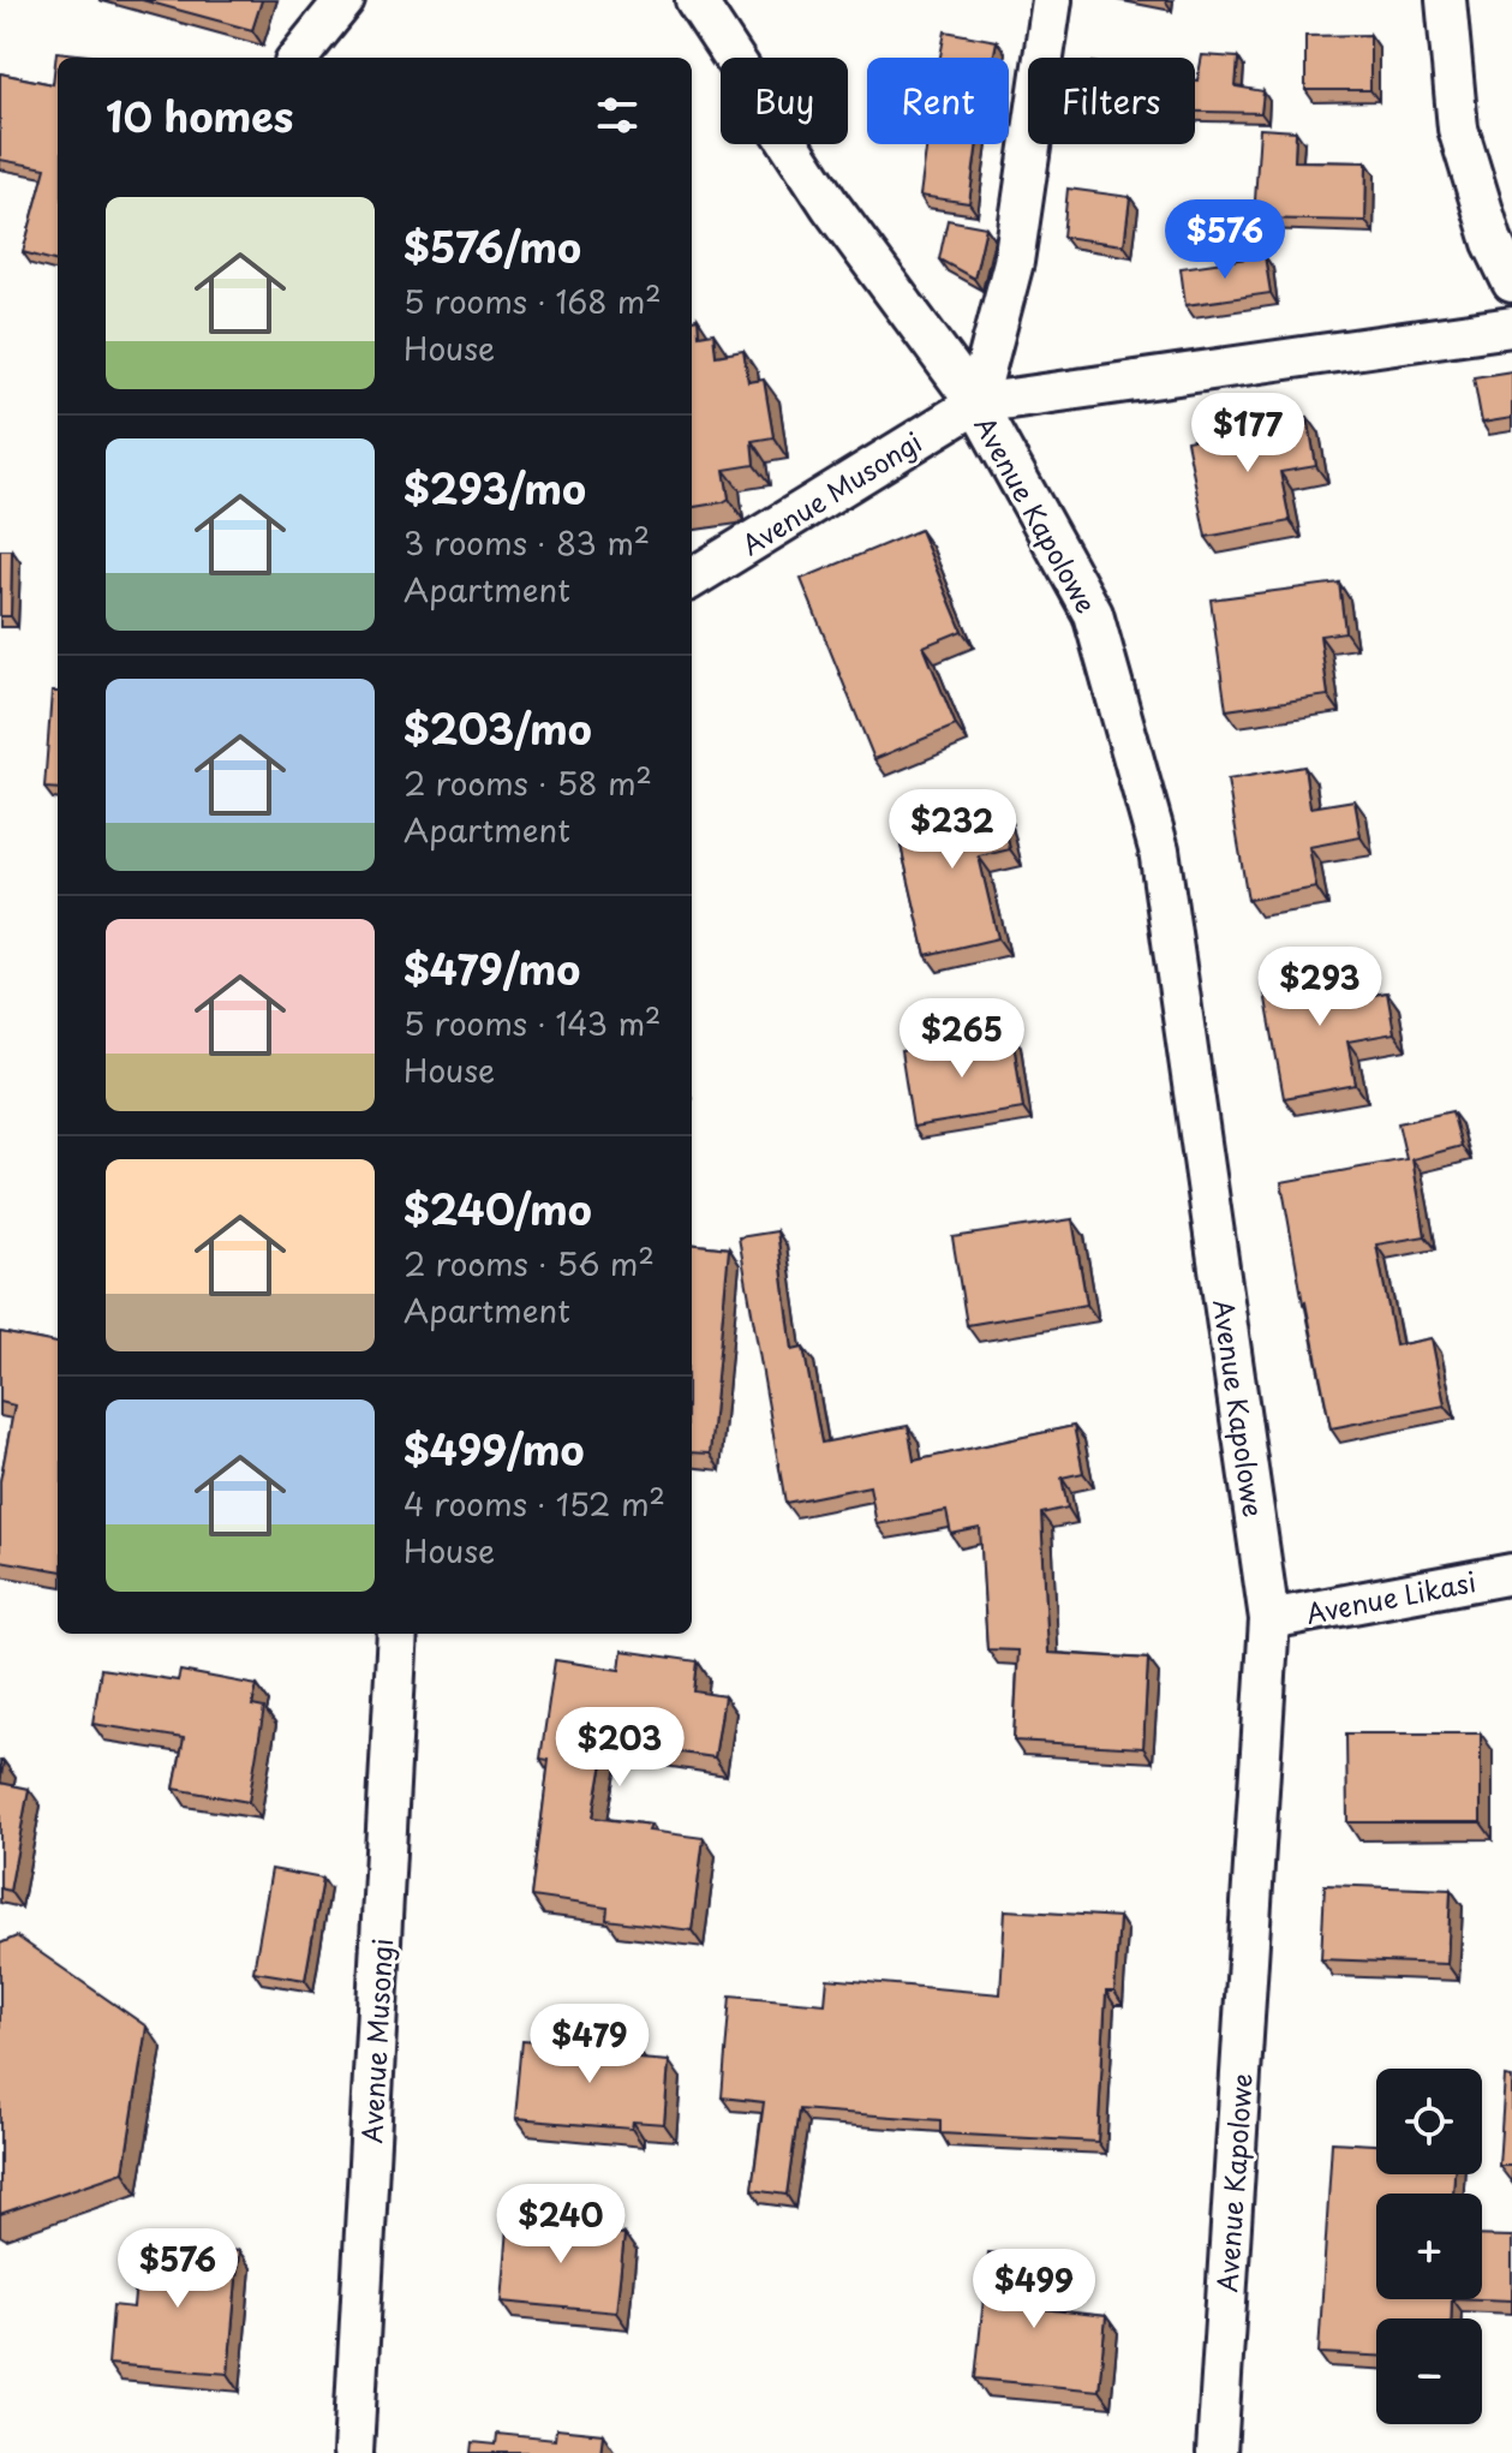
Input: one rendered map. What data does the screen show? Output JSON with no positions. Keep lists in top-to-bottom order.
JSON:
{
  "streets": {
    "street": ["Avenue Musongi", "Avenue Kapolowe", "Avenue Likasi"]
  },
  "crossings": [
    ["Avenue Musongi", "Avenue Kapolowe"],
    ["Avenue Kapolowe", "Avenue Likasi"]
  ],
  "page": {
    "chip": ["Buy", "Rent", "Filters"],
    "heading": "10 homes",
    "list": [
      {
        "name": "$576/mo",
        "note": "5 rooms · 168 m² · House"
      },
      {
        "name": "$293/mo",
        "note": "3 rooms · 83 m² · Apartment"
      },
      {
        "name": "$203/mo",
        "note": "2 rooms · 58 m² · Apartment"
      },
      {
        "name": "$479/mo",
        "note": "5 rooms · 143 m² · House"
      },
      {
        "name": "$240/mo",
        "note": "2 rooms · 56 m² · Apartment"
      },
      {
        "name": "$499/mo",
        "note": "4 rooms · 152 m² · House"
      }
    ],
    "price": [
      "$576",
      "$177",
      "$232",
      "$293",
      "$265",
      "$203",
      "$479",
      "$240",
      "$576",
      "$499"
    ],
    "map_buttons": ["+", "−"]
  }
}
